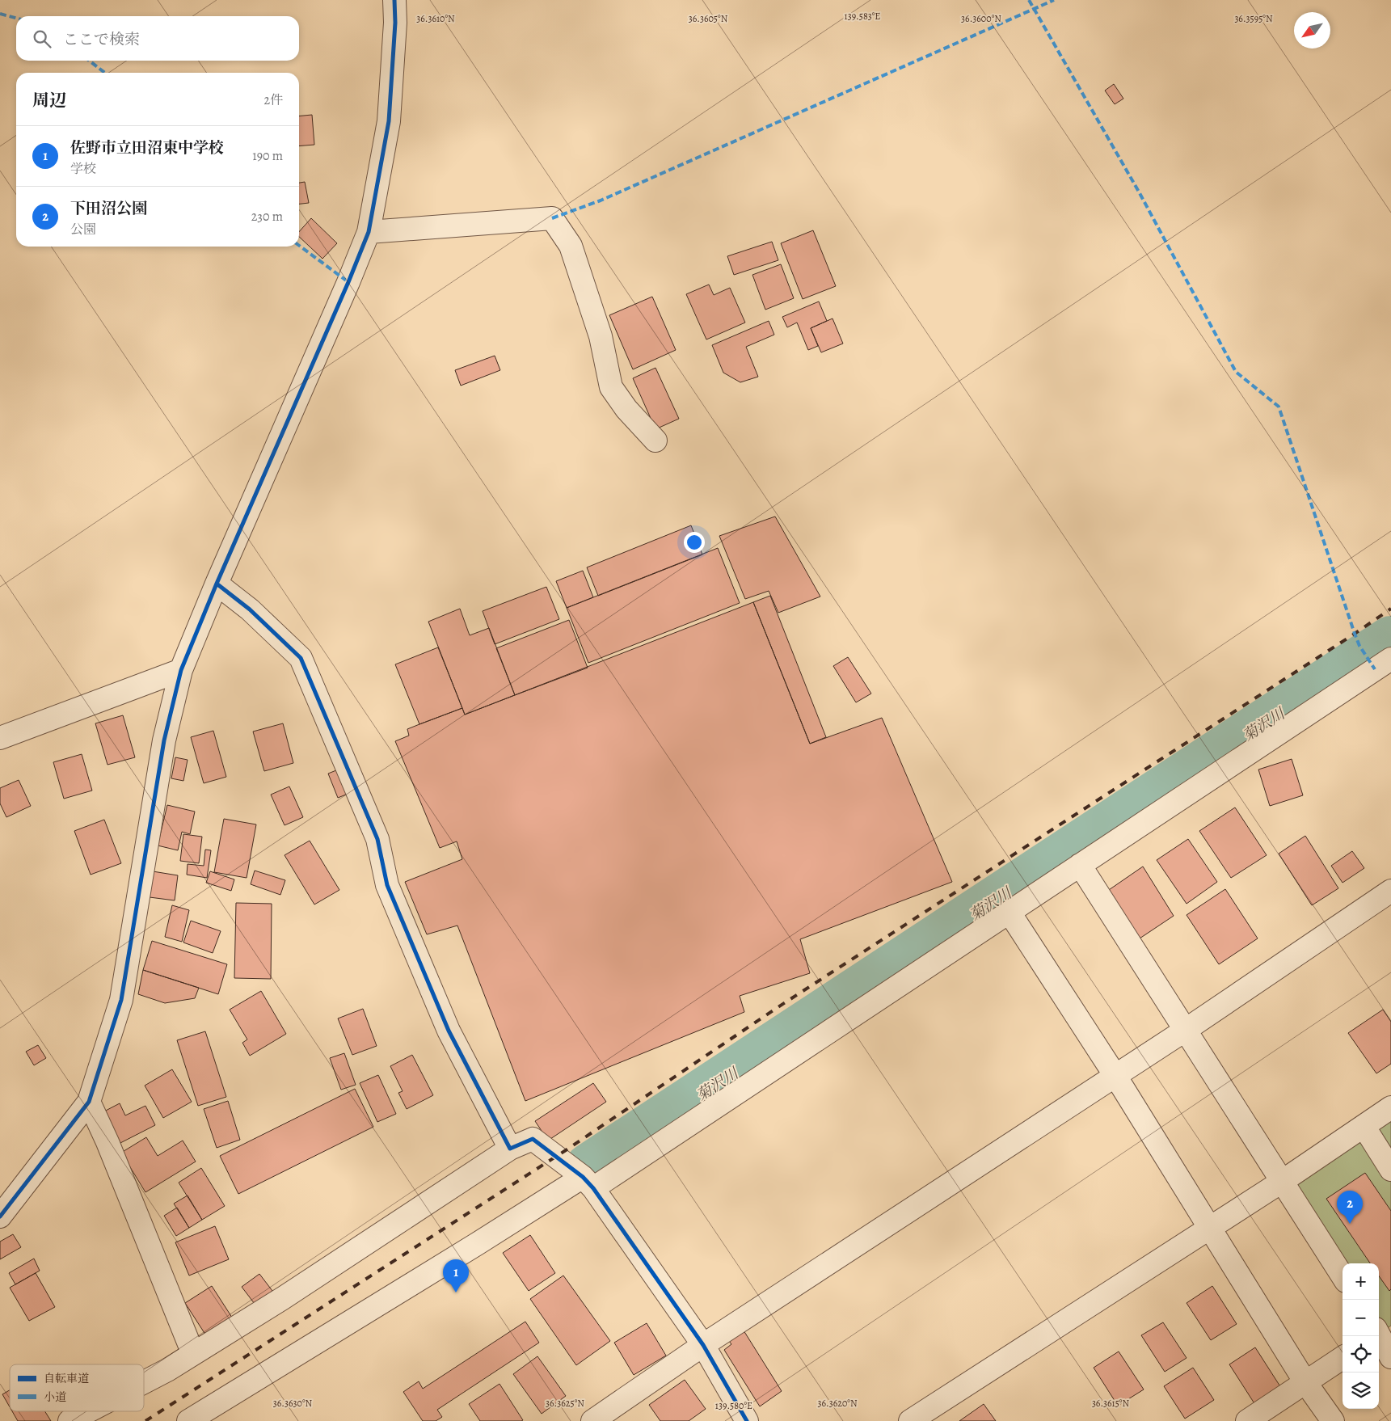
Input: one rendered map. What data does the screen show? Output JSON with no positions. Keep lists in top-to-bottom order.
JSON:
{
  "water": ["菊沢川"],
  "legend": ["自転車道", "小道"],
  "north": "bottom left",
  "page": {
    "search": "ここで検索",
    "heading": ["周辺", "2件"],
    "list": [
      {
        "mark": "1",
        "name": "佐野市立田沼東中学校",
        "note": "学校",
        "value": "190 m"
      },
      {
        "mark": "2",
        "name": "下田沼公園",
        "note": "公園",
        "value": "230 m"
      }
    ],
    "pins": ["2", "1"],
    "map_buttons": ["+", "−"]
  },
  "coordinates": [
    "139.583°E",
    "36.3610°N",
    "36.3605°N",
    "36.3600°N",
    "36.3595°N",
    "36.3630°N",
    "36.3625°N",
    "36.3620°N",
    "36.3615°N",
    "139.580°E"
  ]
}
